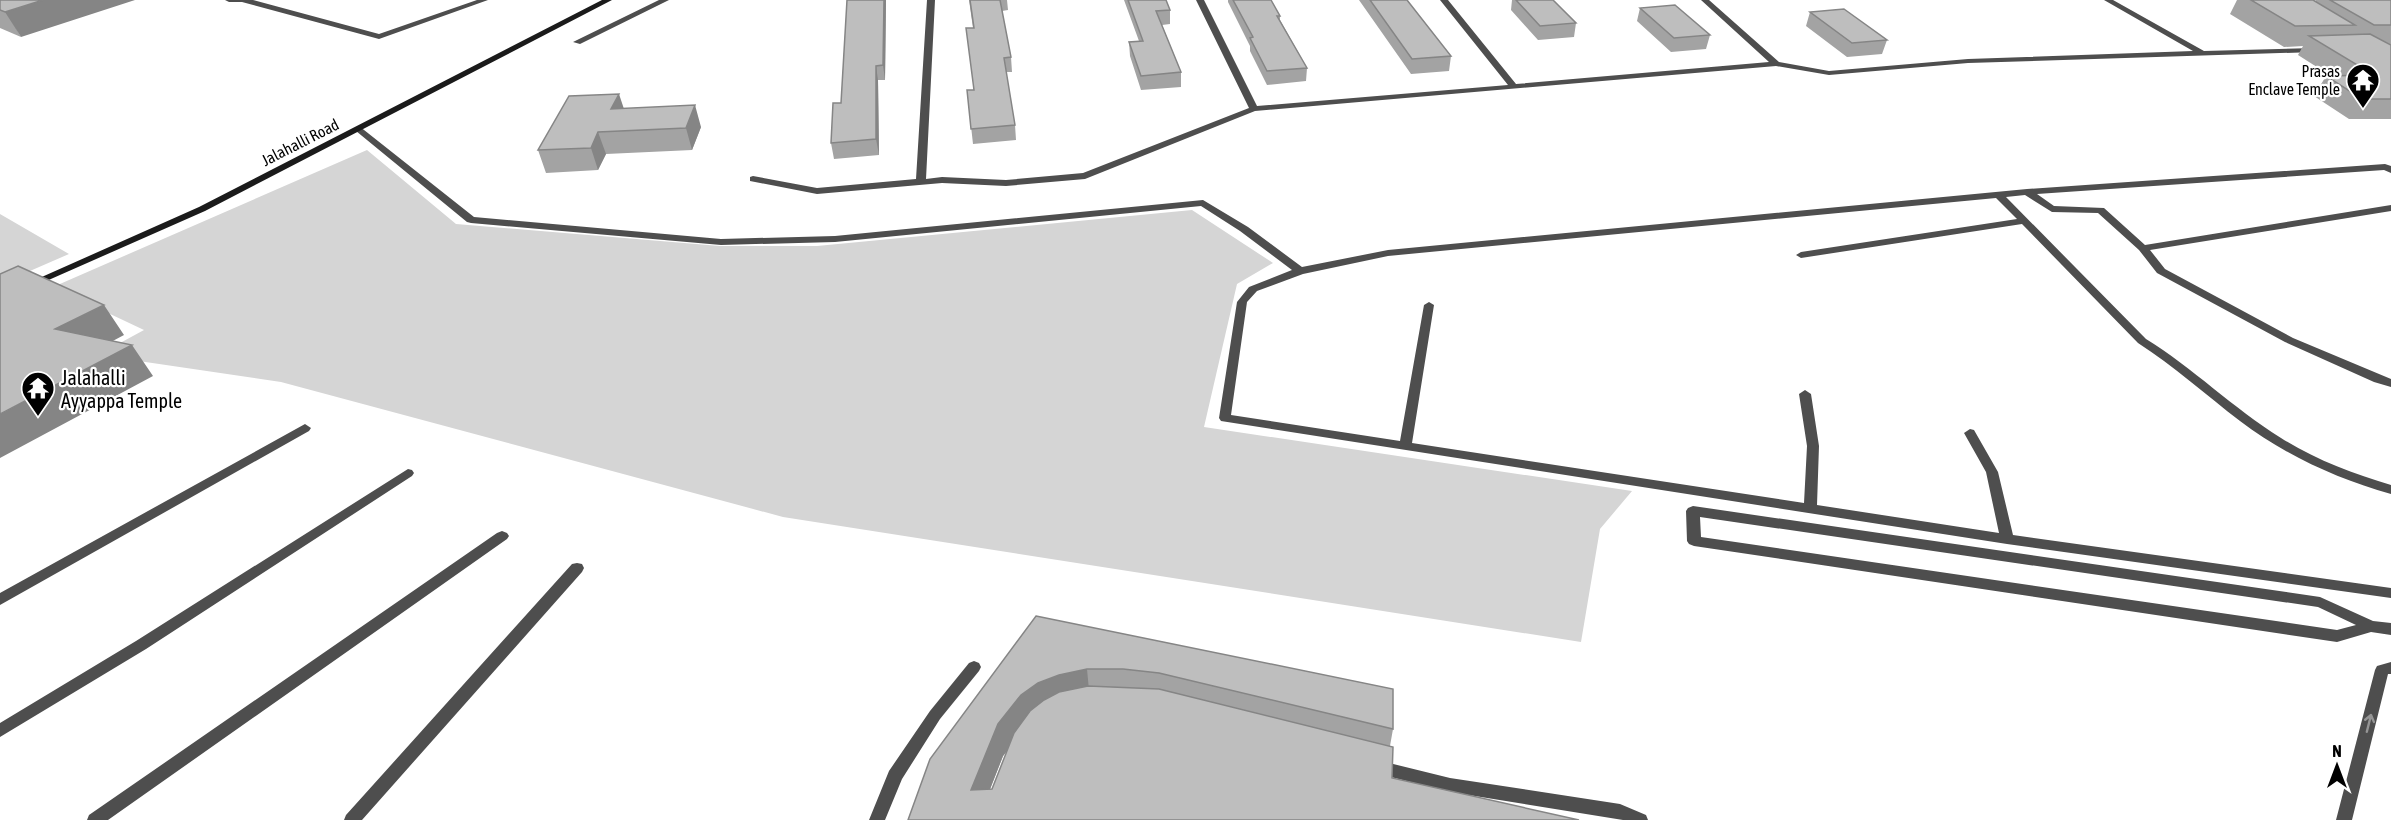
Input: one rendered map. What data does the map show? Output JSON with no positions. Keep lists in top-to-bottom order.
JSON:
{
  "streets": {
    "main road": ["Jalahalli Road"]
  },
  "places": {
    "temple": ["Prasas Enclave Temple", "Jalahalli Ayyappa Temple"]
  },
  "north": "top"
}
